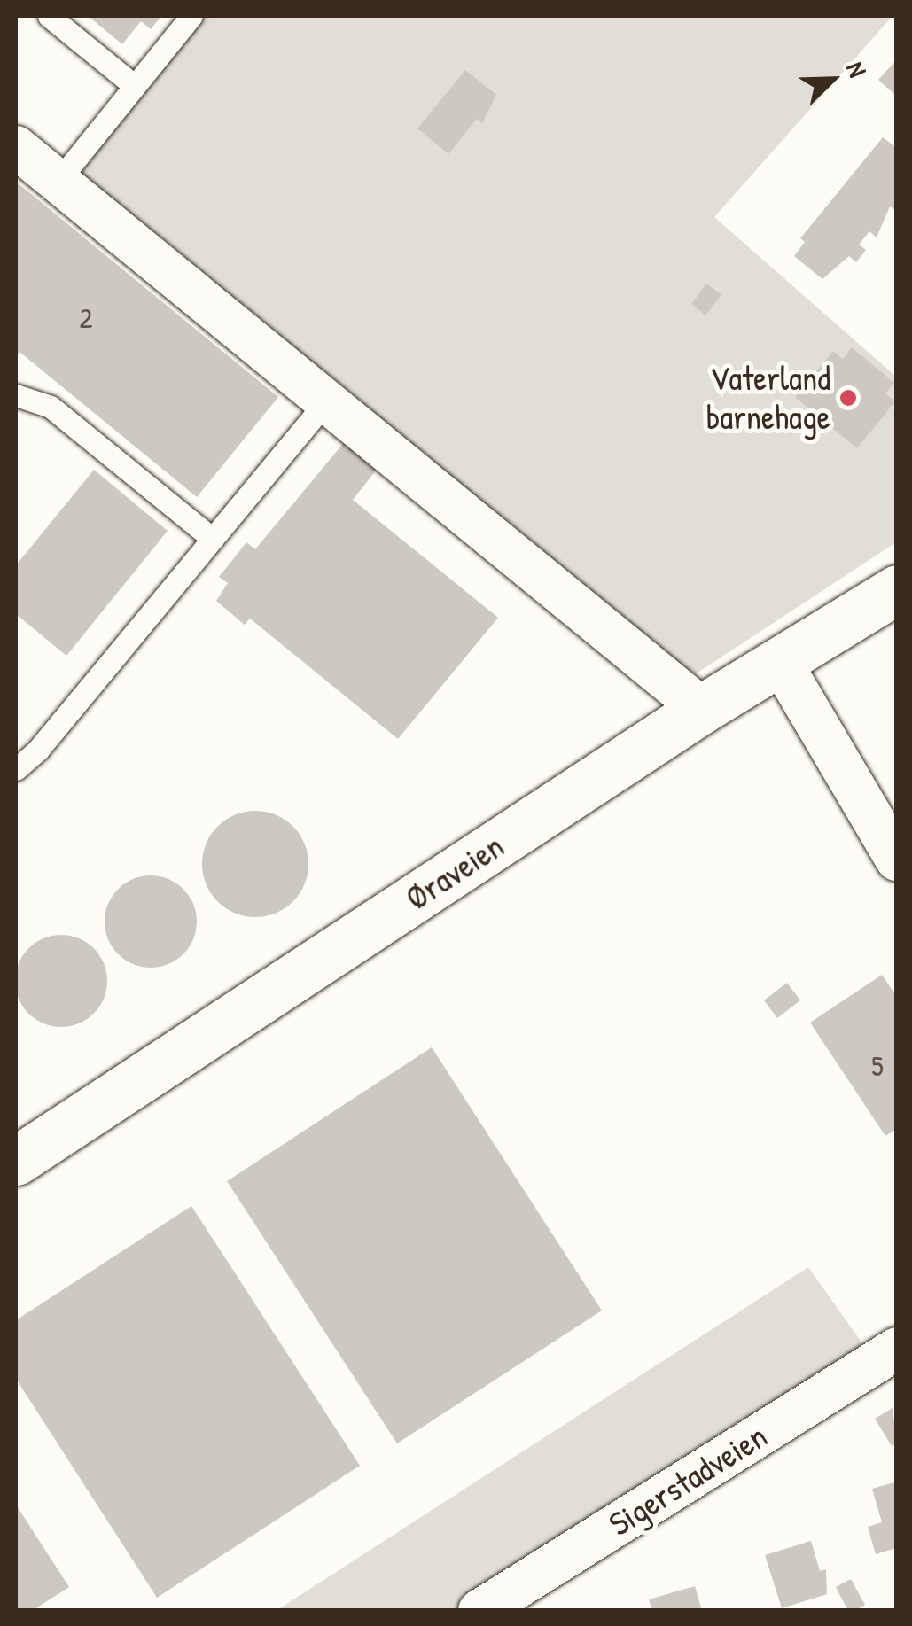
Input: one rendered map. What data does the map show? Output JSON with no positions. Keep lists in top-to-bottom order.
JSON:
{
  "streets": {
    "street": ["Øraveien", "Sigerstadveien"]
  },
  "places": ["Vaterland barnehage"],
  "house_numbers": ["2", "5"],
  "north": "top right"
}
